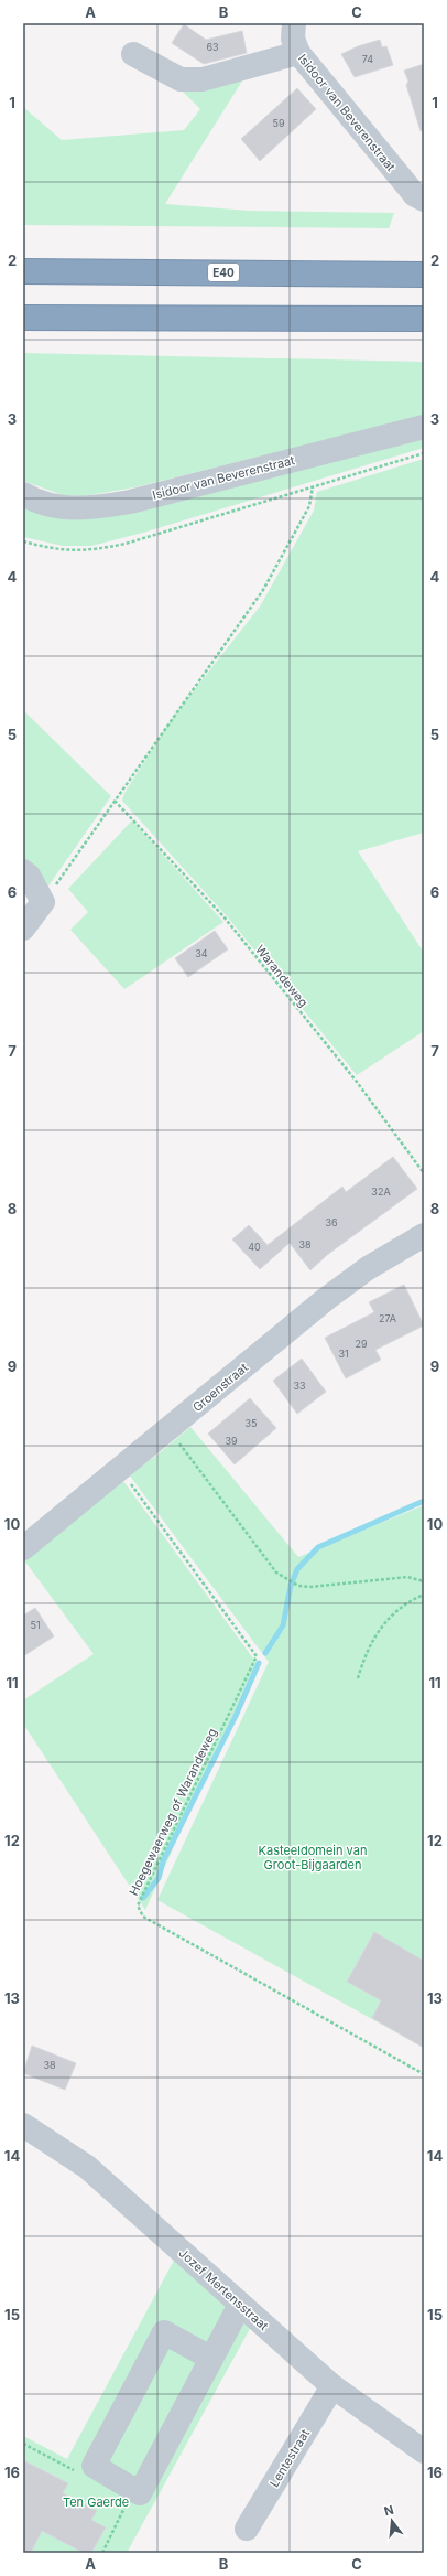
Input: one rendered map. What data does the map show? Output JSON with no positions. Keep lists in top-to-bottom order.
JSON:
{
  "streets": {
    "highway": ["E40"],
    "street": [
      "Isidoor van Beverenstraat",
      "Groenstraat",
      "Jozef Mertensstraat",
      "Lentestraat"
    ],
    "path": ["Warandeweg", "Hoegewaerweg of Warandeweg"]
  },
  "crossings": [
    ["Groenstraat", "Hoegewaerweg of Warandeweg"],
    ["Jozef Mertensstraat", "Lentestraat"]
  ],
  "parks": ["Kasteeldomein van Groot-Bijgaarden", "Ten Gaerde"],
  "house_numbers": [
    "63",
    "74",
    "59",
    "34",
    "32A",
    "36",
    "38",
    "40",
    "27A",
    "29",
    "31",
    "33",
    "35",
    "39",
    "51",
    "38"
  ],
  "north": "top",
  "grid": {
    "columns": ["A", "B", "C"],
    "rows": [
      "1",
      "2",
      "3",
      "4",
      "5",
      "6",
      "7",
      "8",
      "9",
      "10",
      "11",
      "12",
      "13",
      "14",
      "15",
      "16"
    ]
  }
}
